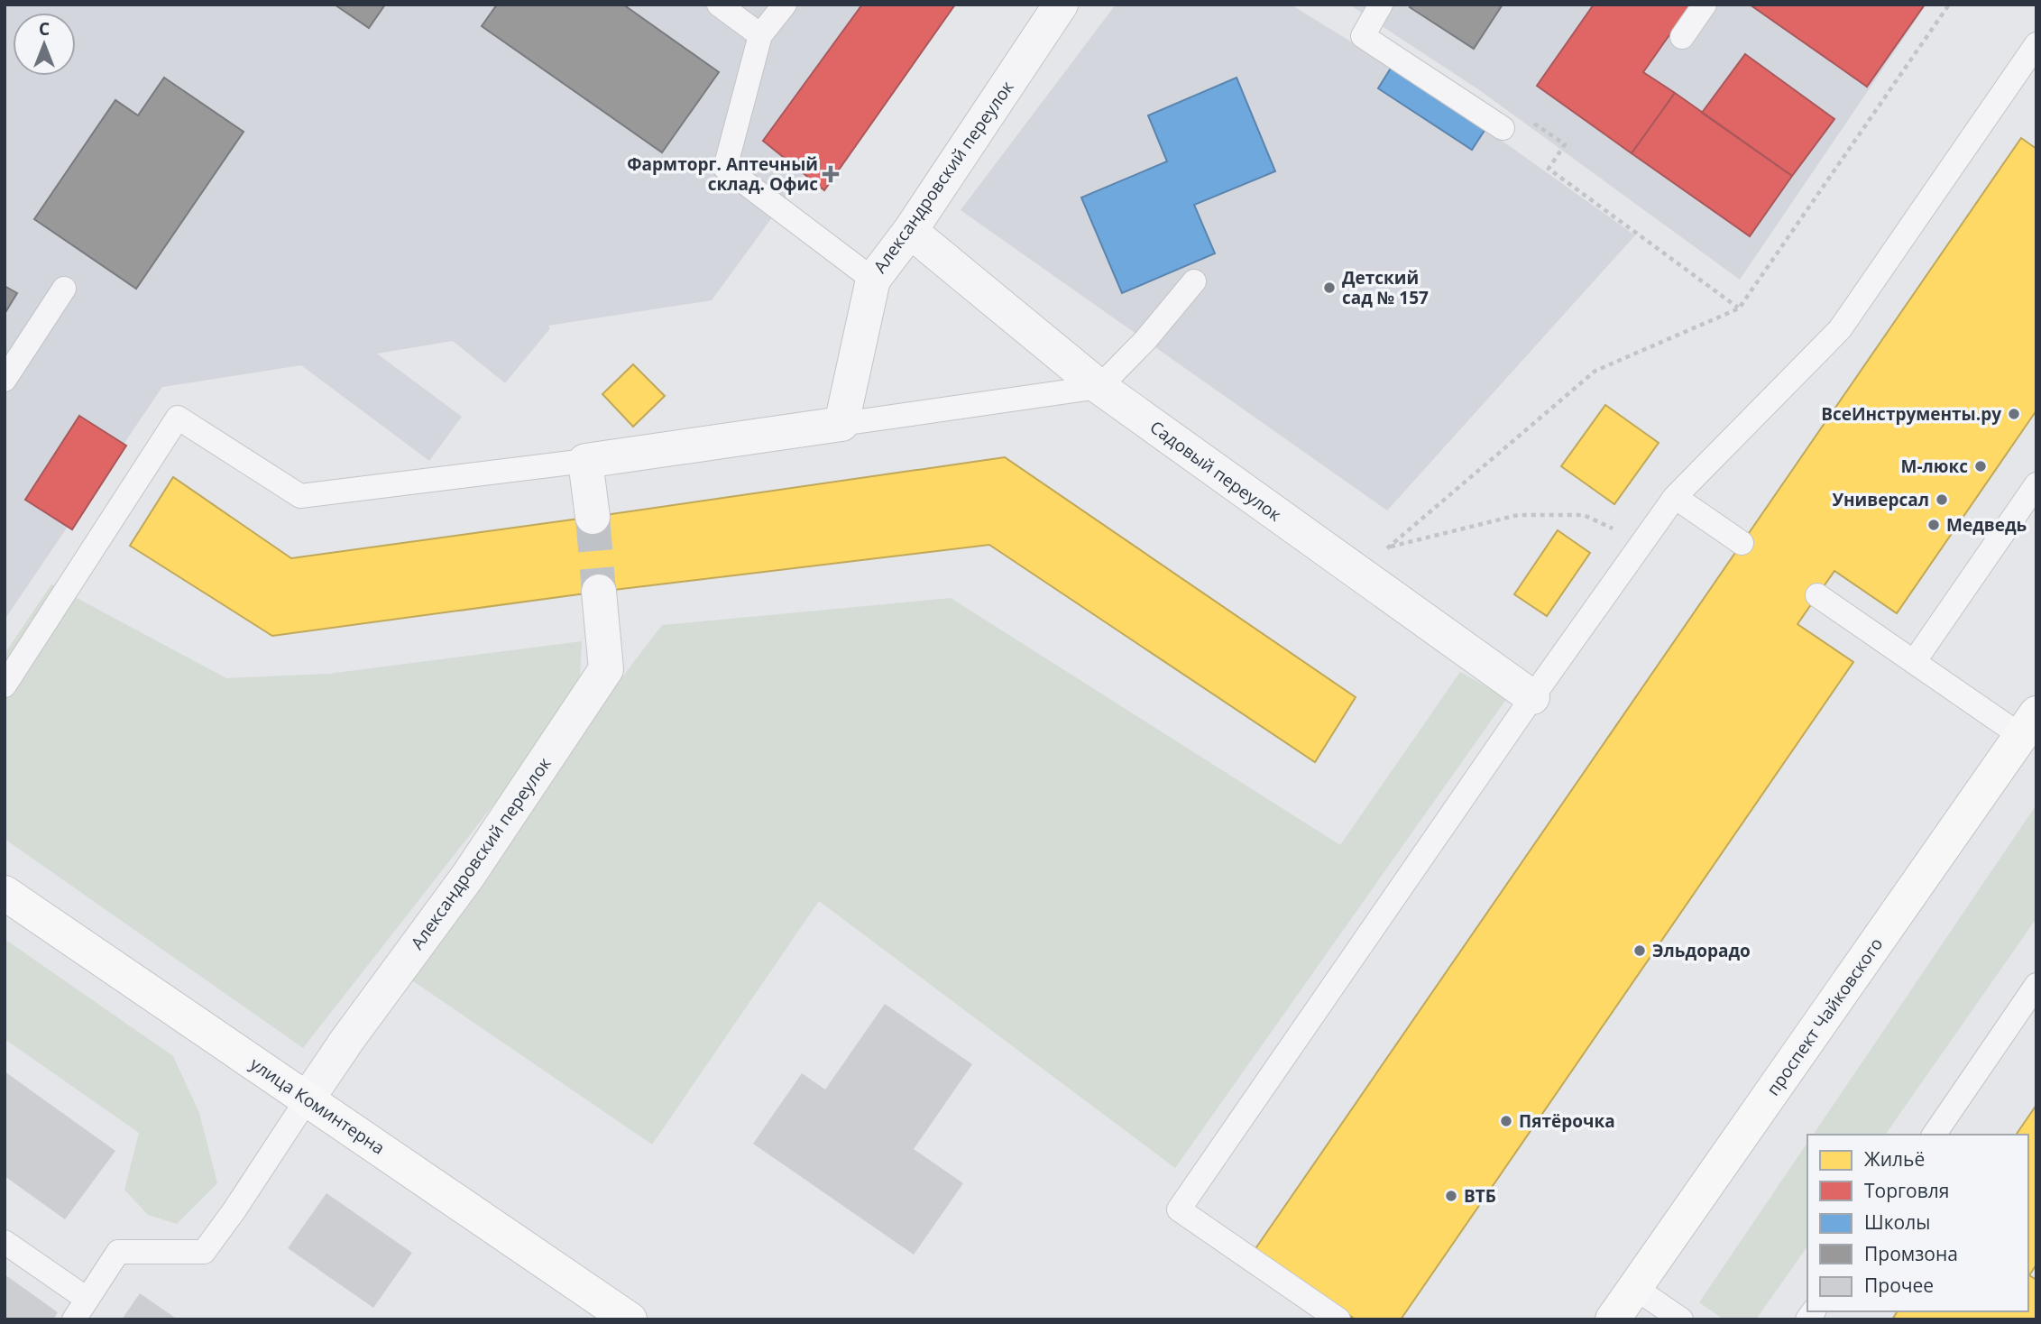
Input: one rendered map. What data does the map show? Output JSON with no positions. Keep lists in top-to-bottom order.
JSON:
{
  "streets": {
    "main road": ["проспект Чайковского", "улица Коминтерна"],
    "street": ["Александровский переулок", "Садовый переулок"]
  },
  "crossings": [
    ["Александровский переулок", "Садовый переулок"],
    ["Александровский переулок", "улица Коминтерна"]
  ],
  "places": {
    "health": ["Фармторг. Аптечный склад. Офис"],
    "other": [
      "Детский сад № 157",
      "ВсеИнструменты.ру",
      "М-люкс",
      "Универсал",
      "Медведь",
      "Эльдорадо",
      "Пятёрочка",
      "ВТБ"
    ]
  },
  "legend": [
    "Жильё",
    "Торговля",
    "Школы",
    "Промзона",
    "Прочее"
  ],
  "north": "top"
}
